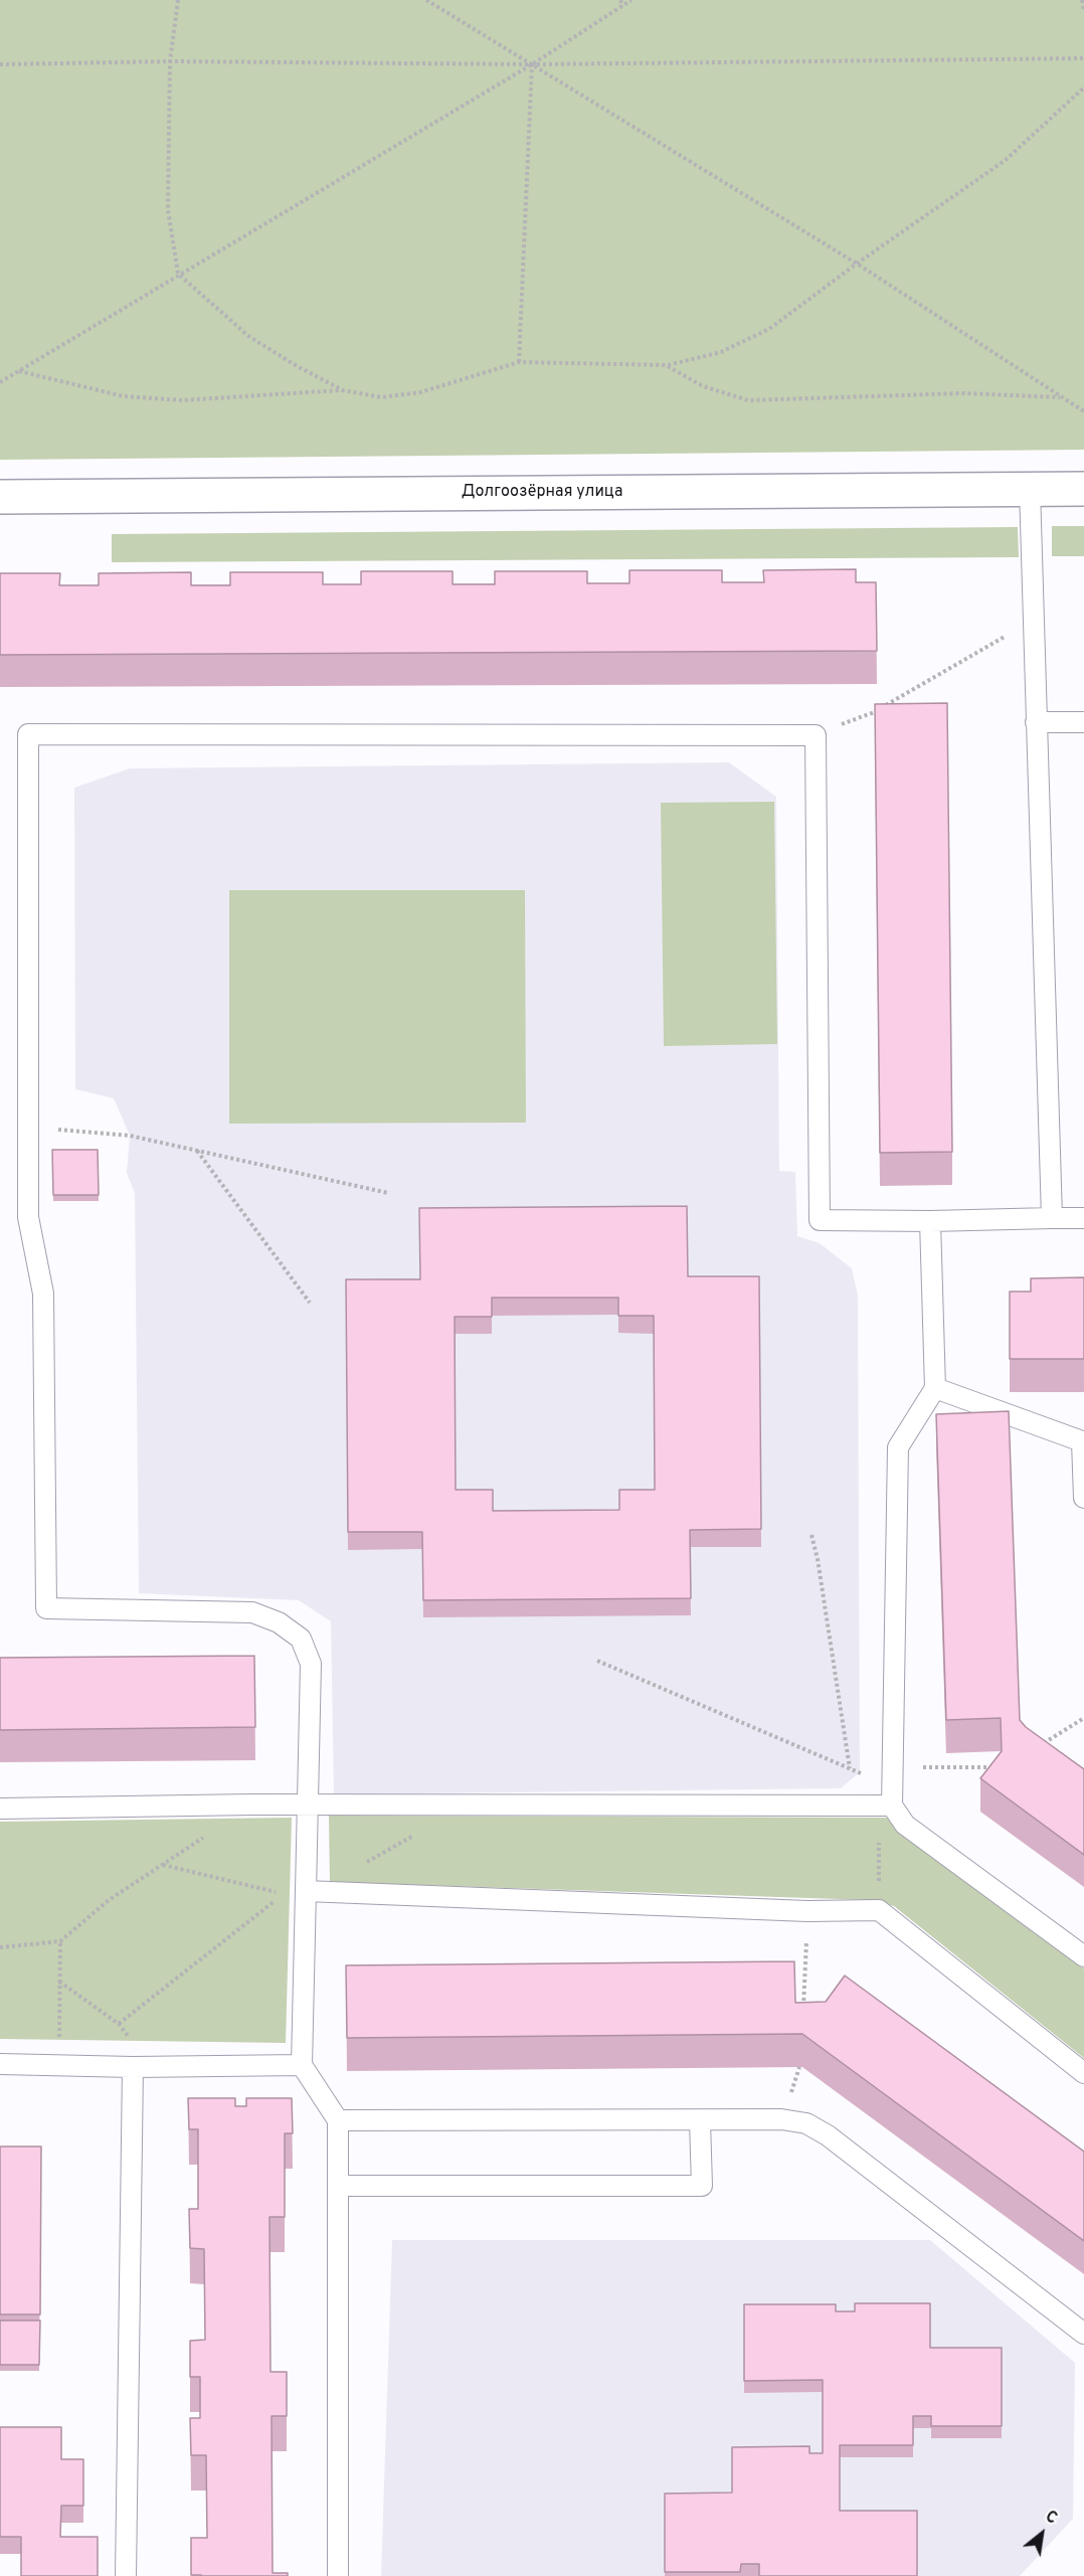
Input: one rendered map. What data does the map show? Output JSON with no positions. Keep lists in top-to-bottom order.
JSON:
{
  "streets": {
    "main road": ["Долгоозёрная улица"]
  },
  "north": "top right"
}
